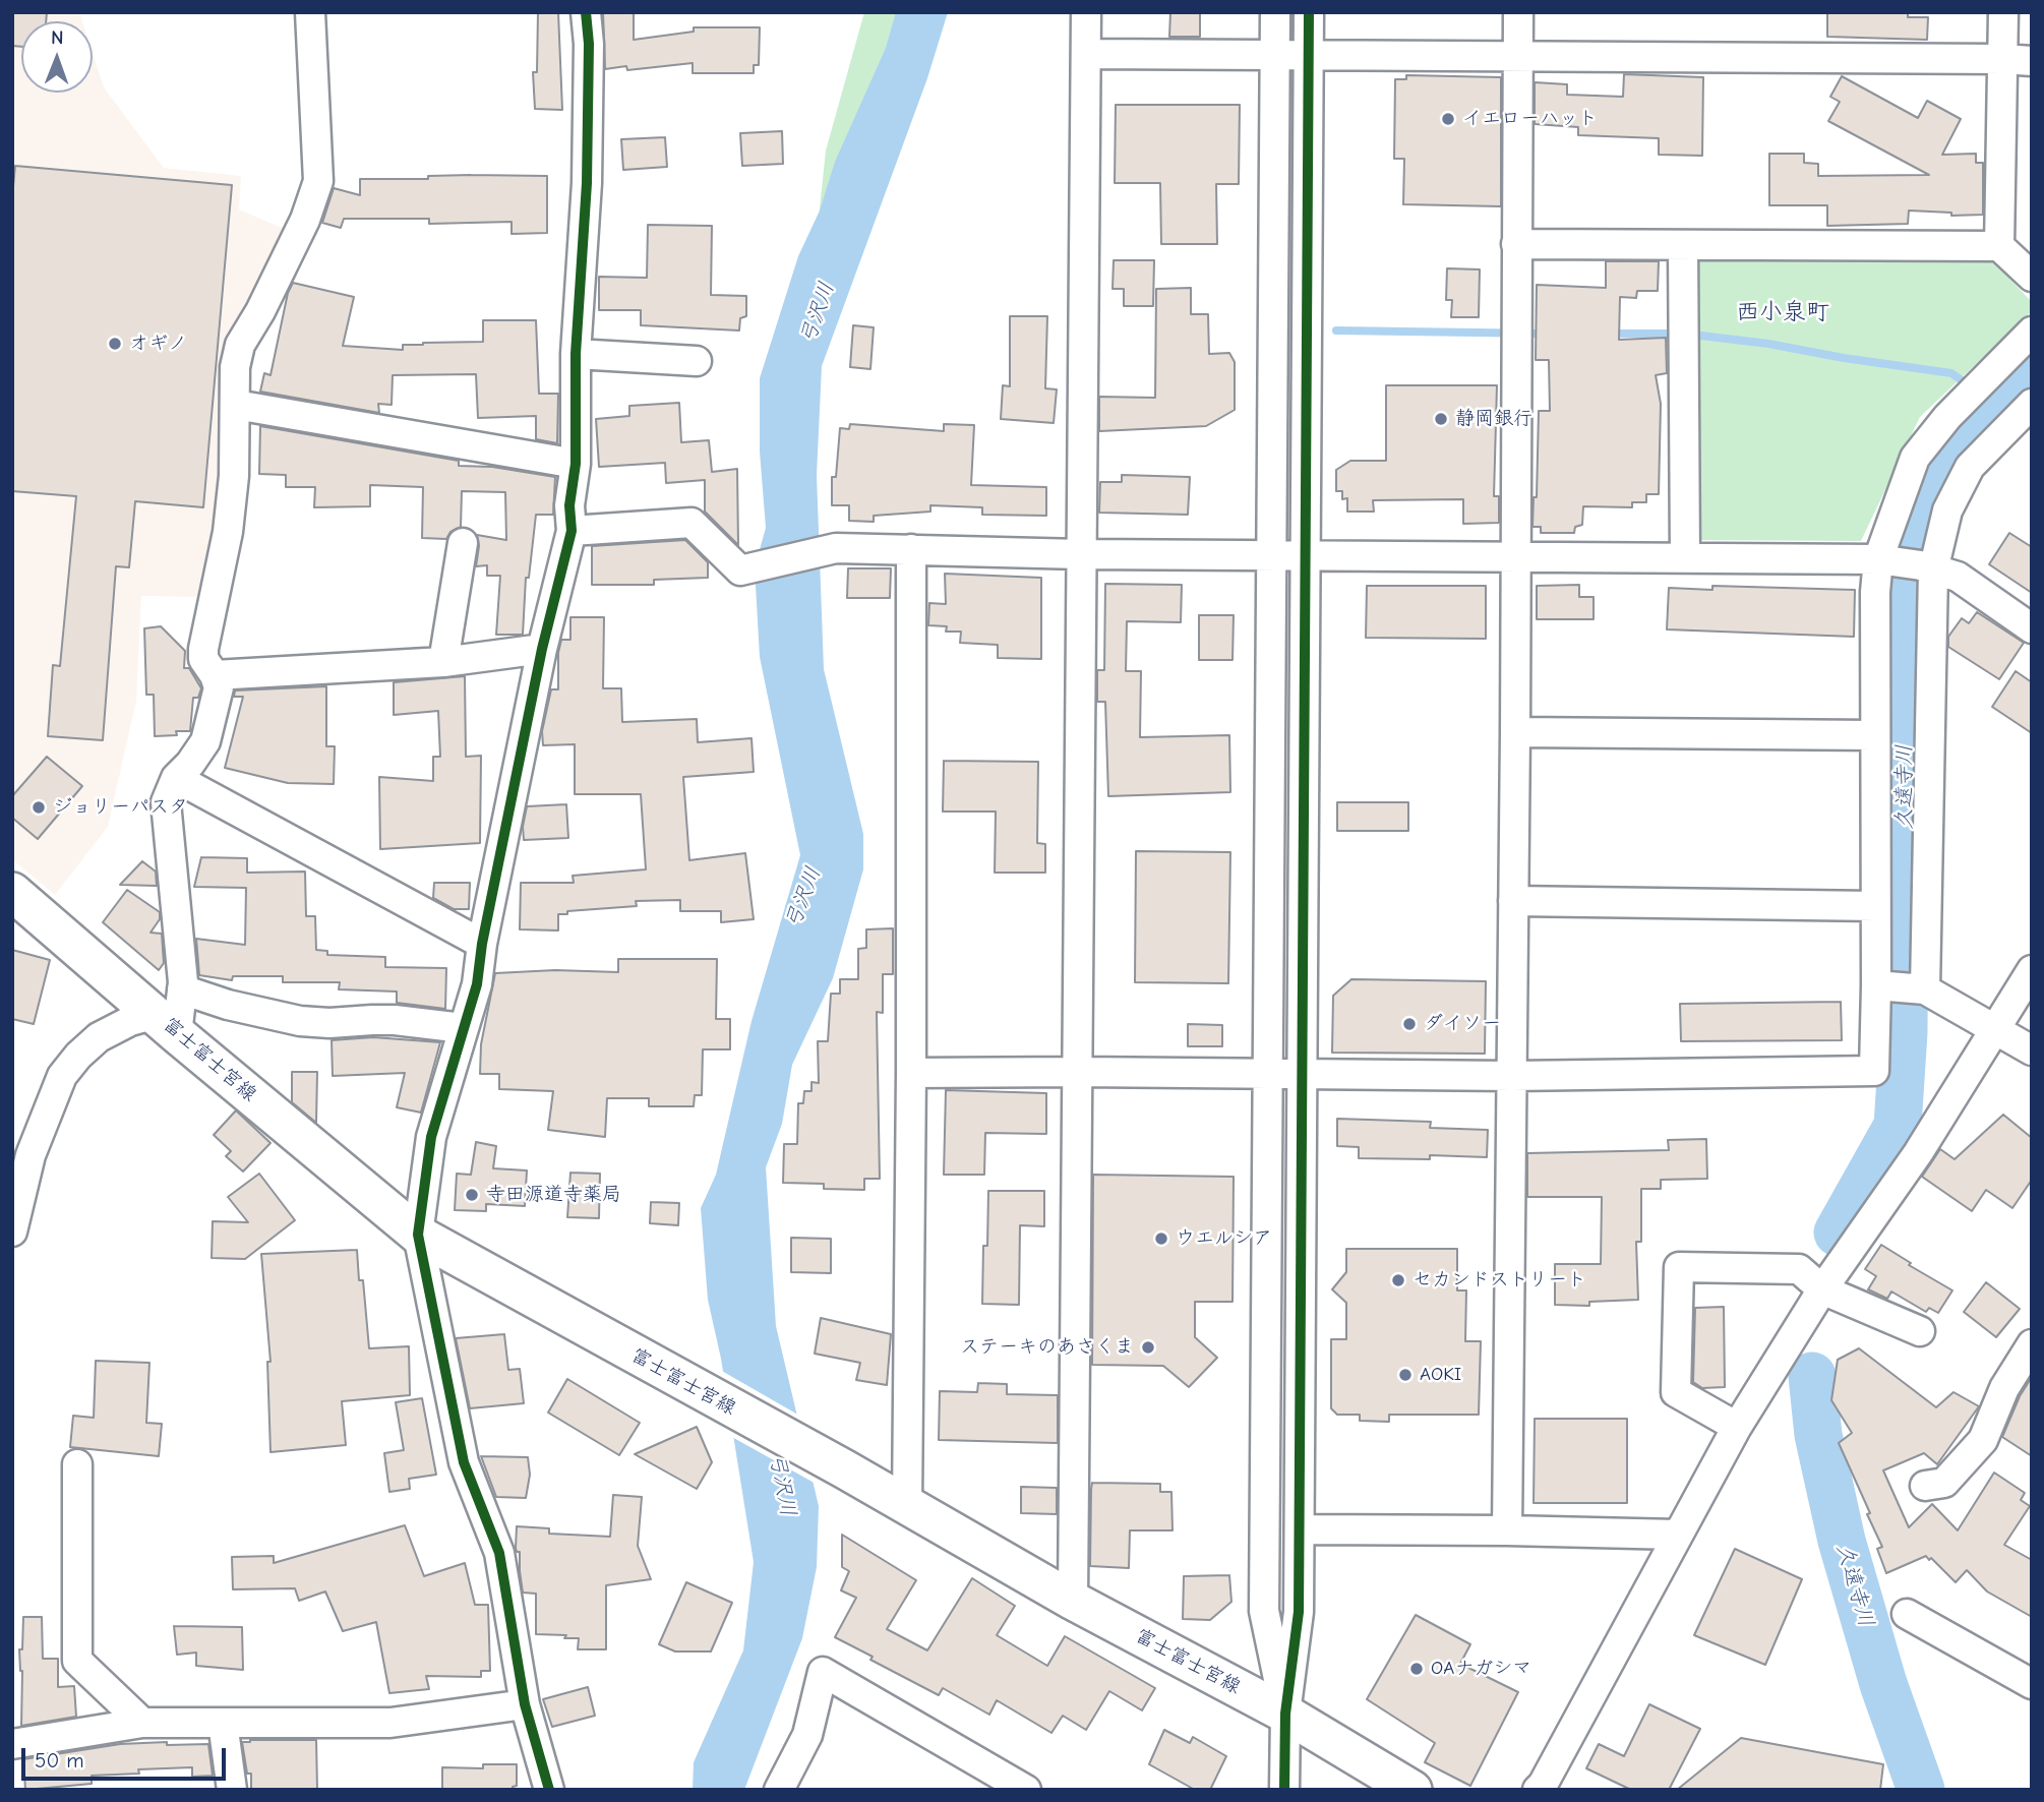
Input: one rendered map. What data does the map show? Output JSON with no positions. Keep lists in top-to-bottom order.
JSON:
{
  "streets": {
    "main road": ["富士富士宮線"]
  },
  "districts": ["西小泉町"],
  "water": ["弓沢川", "久遠寺川"],
  "places": [
    "イエローハット",
    "オギノ",
    "静岡銀行",
    "ジョリーパスタ",
    "ダイソー",
    "寺田源道寺薬局",
    "ウエルシア",
    "セカンドストリート",
    "ステーキのあさくま",
    "AOKI",
    "OAナガシマ"
  ],
  "scale_bar": "50 m",
  "north": "top"
}
